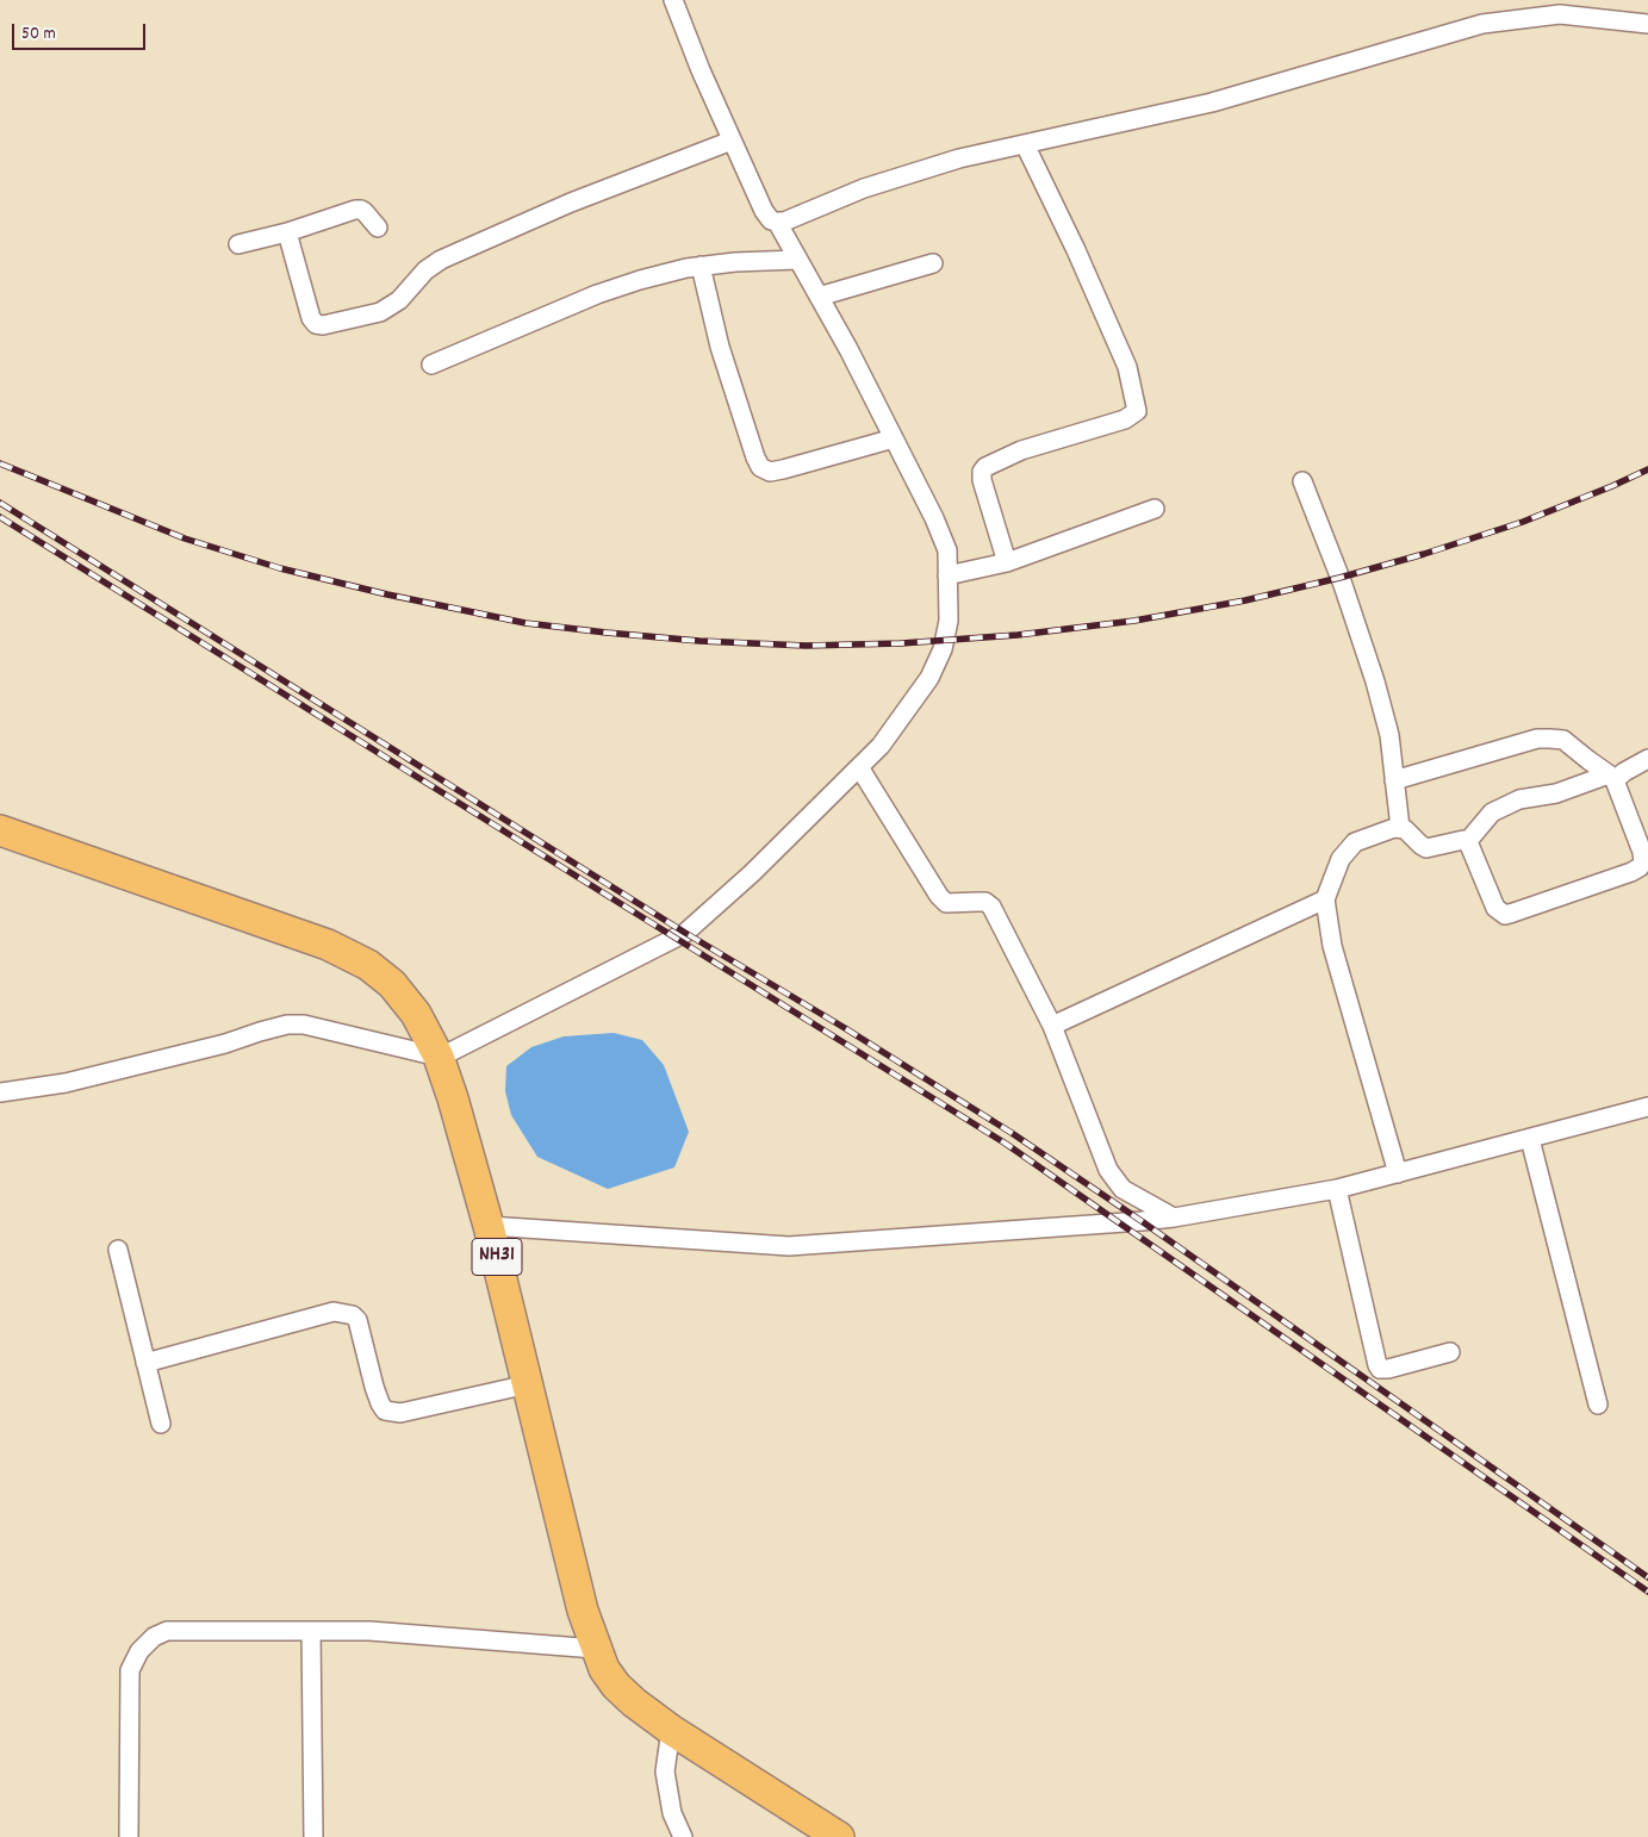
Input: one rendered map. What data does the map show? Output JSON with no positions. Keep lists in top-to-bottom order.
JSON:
{
  "streets": {
    "highway": ["NH31"]
  },
  "scale_bar": "50 m"
}
